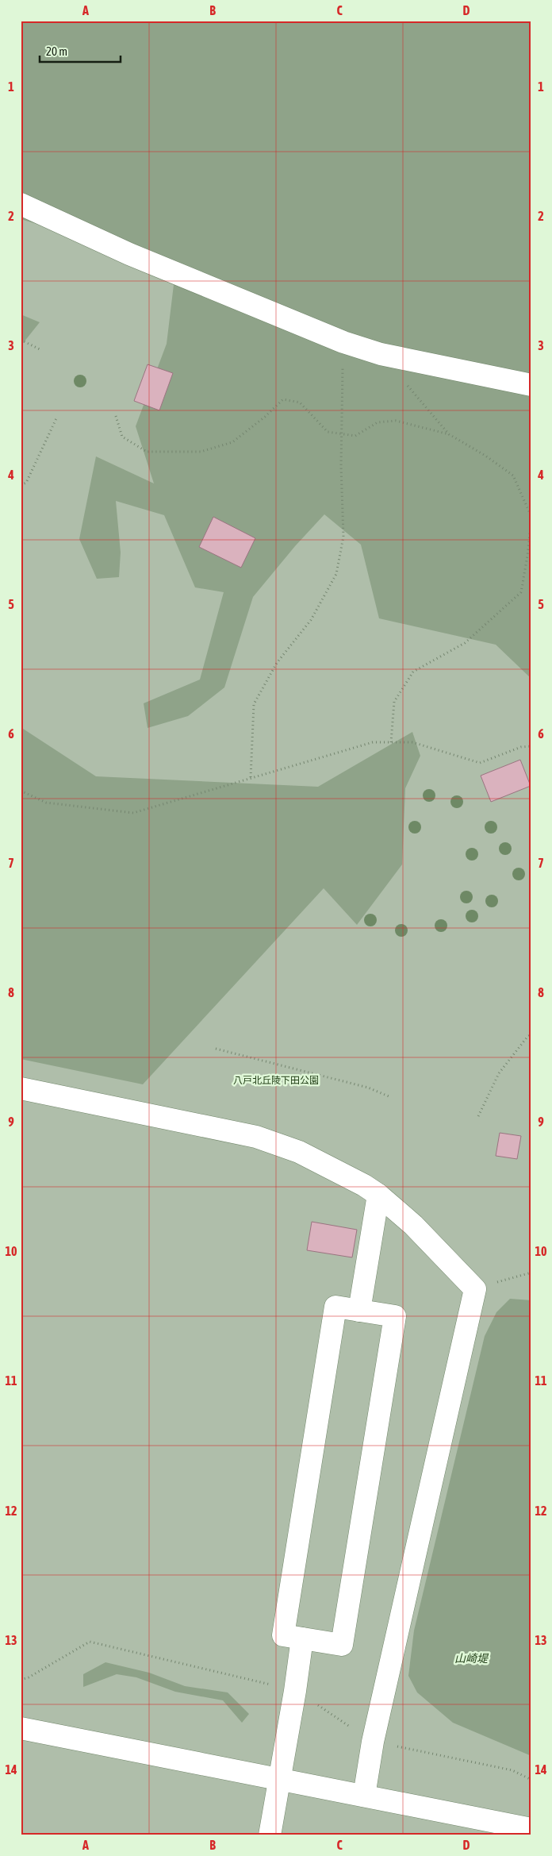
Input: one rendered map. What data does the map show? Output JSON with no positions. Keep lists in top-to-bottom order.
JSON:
{
  "water": ["山崎堤"],
  "parks": ["八戸北丘陵下田公園"],
  "scale_bar": "20 m",
  "grid": {
    "columns": [
      "A",
      "B",
      "C",
      "D"
    ],
    "rows": [
      "1",
      "2",
      "3",
      "4",
      "5",
      "6",
      "7",
      "8",
      "9",
      "10",
      "11",
      "12",
      "13",
      "14"
    ]
  }
}
